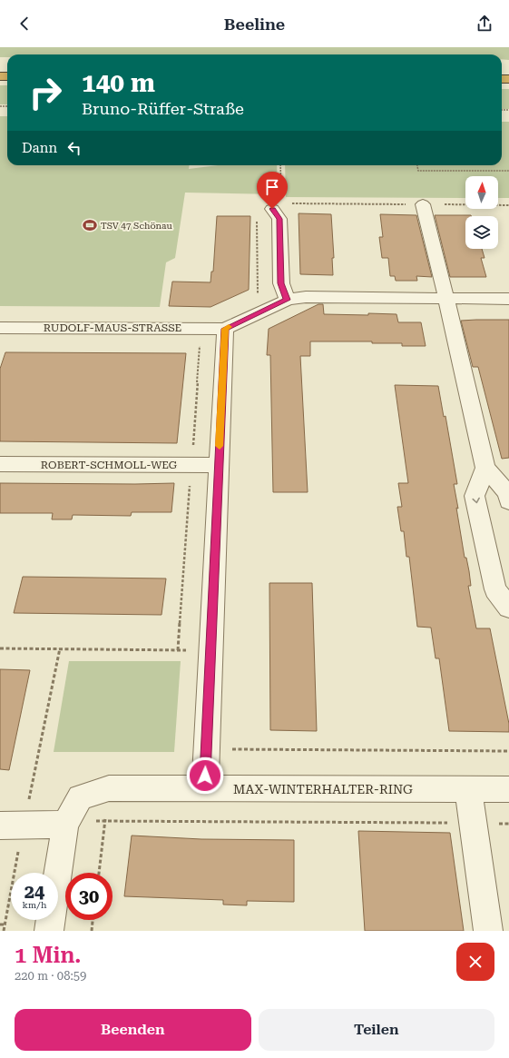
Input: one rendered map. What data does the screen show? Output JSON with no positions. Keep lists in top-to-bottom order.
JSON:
{
  "streets": {
    "street": ["RUDOLF-MAUS-STRASSE", "ROBERT-SCHMOLL-WEG", "MAX-WINTERHALTER-RING"]
  },
  "places": {
    "sports": ["TSV 47 Schönau"]
  },
  "north": "top",
  "page": {
    "header": "Beeline",
    "turn": ["140 m", "Bruno-Rüffer-Straße"],
    "then": "Dann",
    "speed": "24 km/h",
    "limit": "30",
    "heading": ["1 Min.", "220 m · 08:59"],
    "buttons": ["Beenden", "Teilen"]
  }
}
